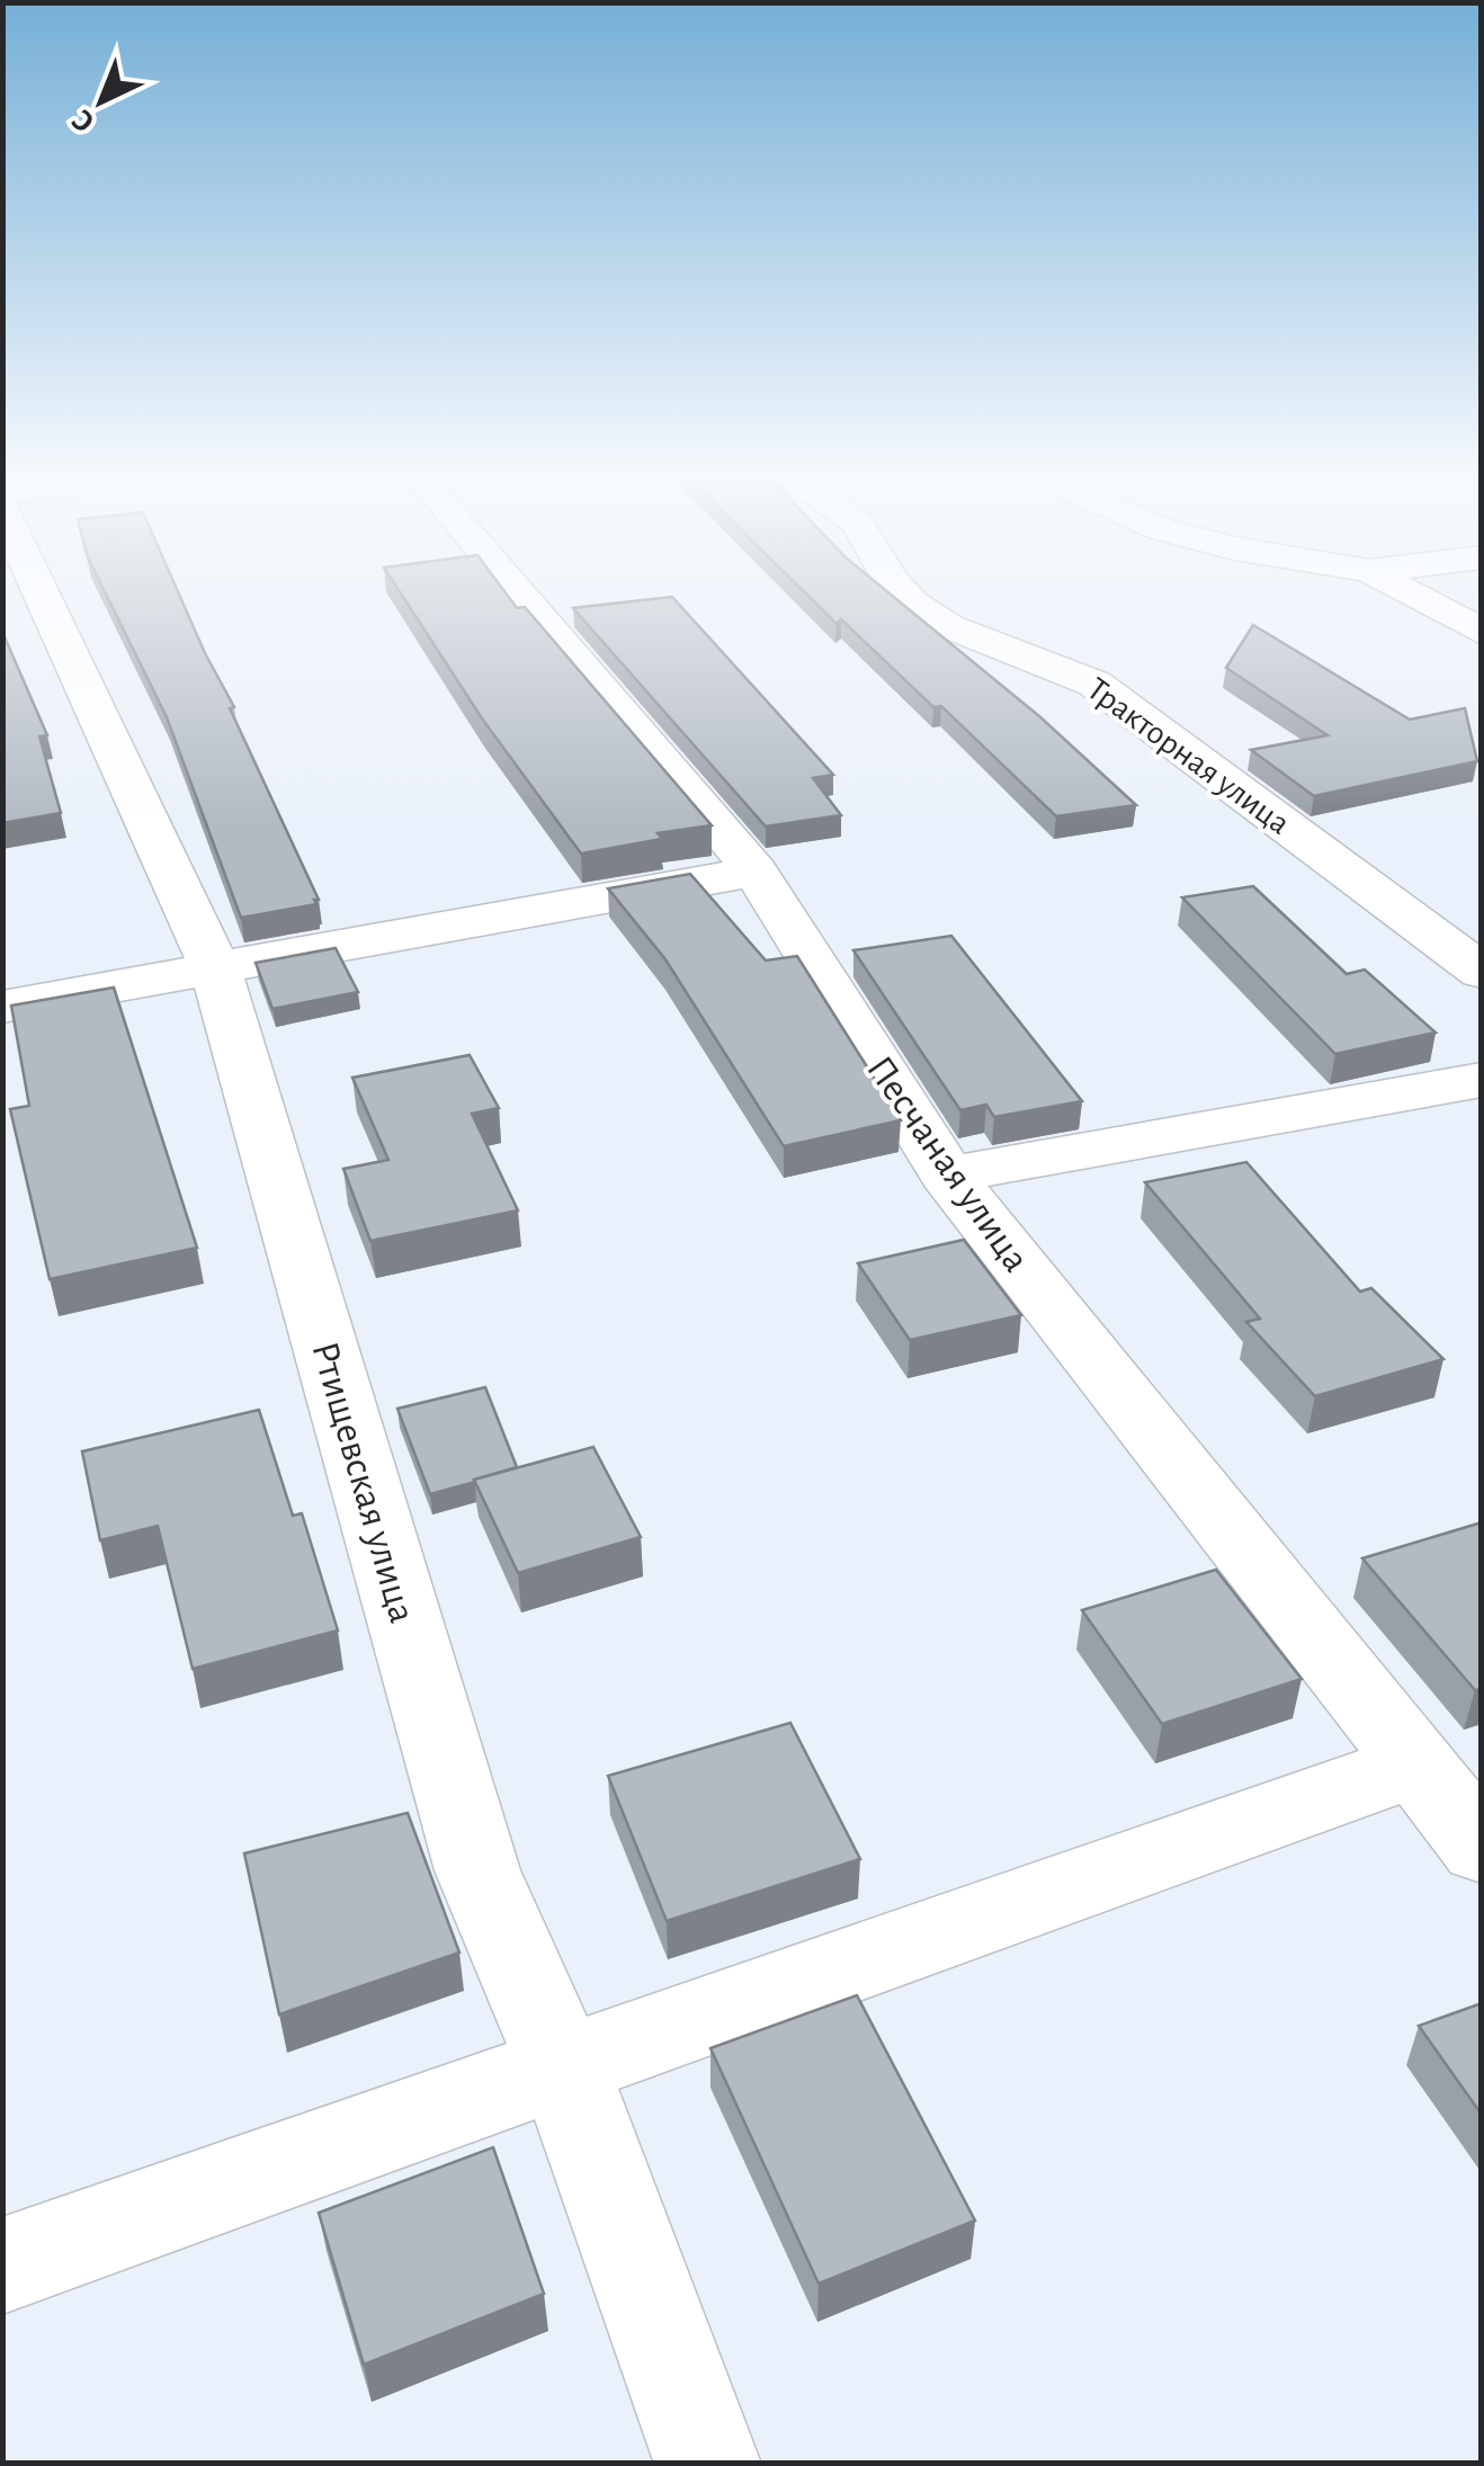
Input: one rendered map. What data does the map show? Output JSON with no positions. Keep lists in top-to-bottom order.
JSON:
{
  "streets": {
    "street": ["Тракторная улица", "Песчаная улица", "Ртищевская улица"]
  },
  "north": "bottom left"
}
